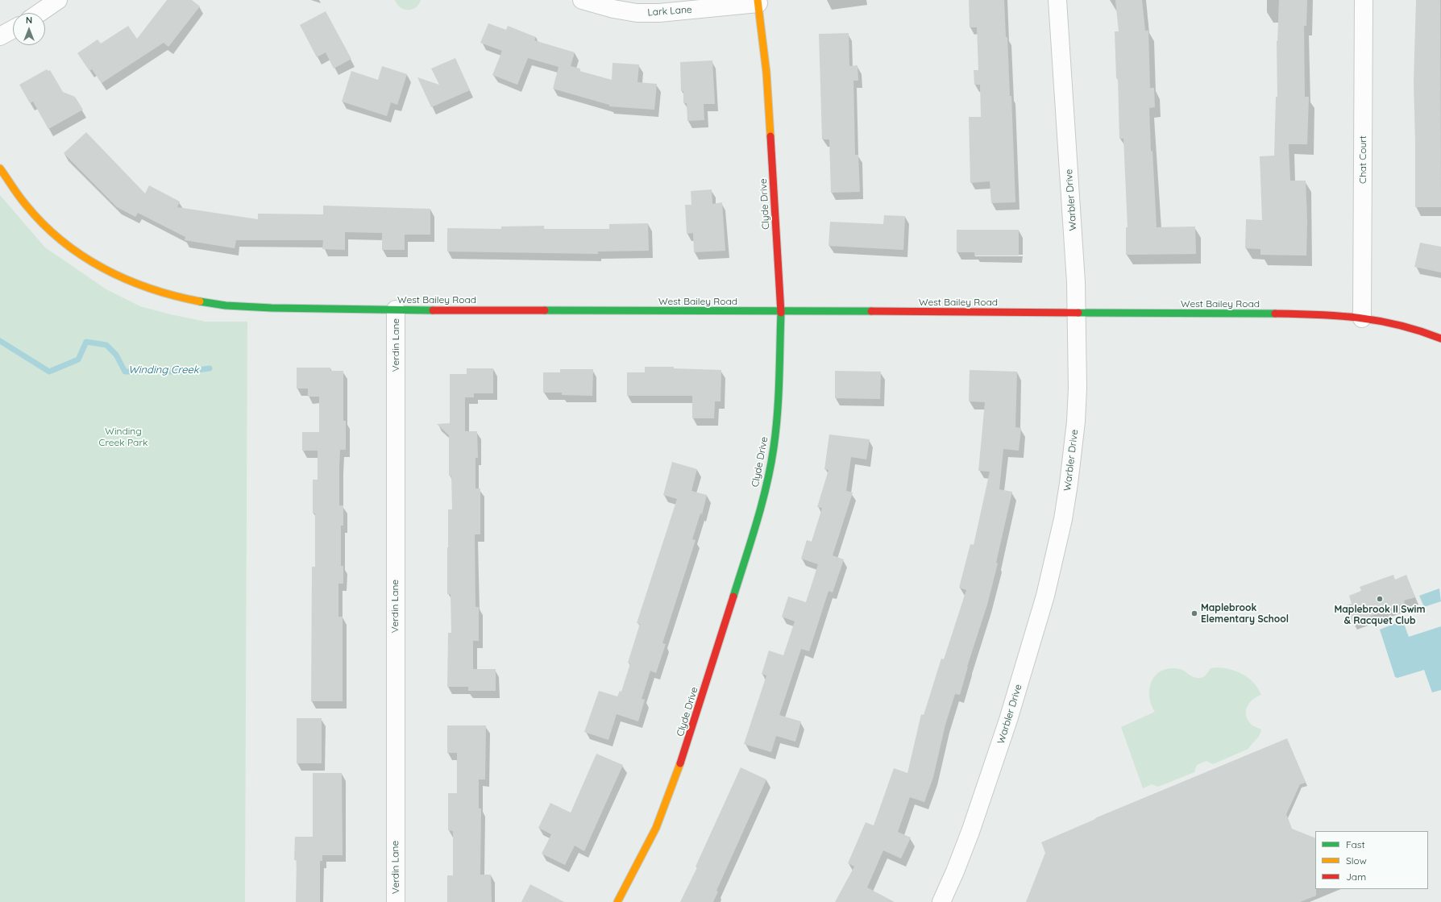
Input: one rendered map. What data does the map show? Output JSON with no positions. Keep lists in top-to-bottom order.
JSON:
{
  "streets": {
    "street": [
      "Lark Lane",
      "Chat Court",
      "Warbler Drive",
      "Clyde Drive",
      "West Bailey Road",
      "Verdin Lane"
    ]
  },
  "crossings": [
    ["Lark Lane", "Clyde Drive"],
    ["Chat Court", "West Bailey Road"],
    ["Warbler Drive", "West Bailey Road"],
    ["Clyde Drive", "West Bailey Road"],
    ["West Bailey Road", "Verdin Lane"]
  ],
  "water": ["Winding Creek"],
  "parks": ["Winding Creek Park"],
  "places": ["Maplebrook II Swim & Racquet Club", "Maplebrook Elementary School"],
  "legend": ["Fast", "Slow", "Jam"],
  "north": "top"
}
